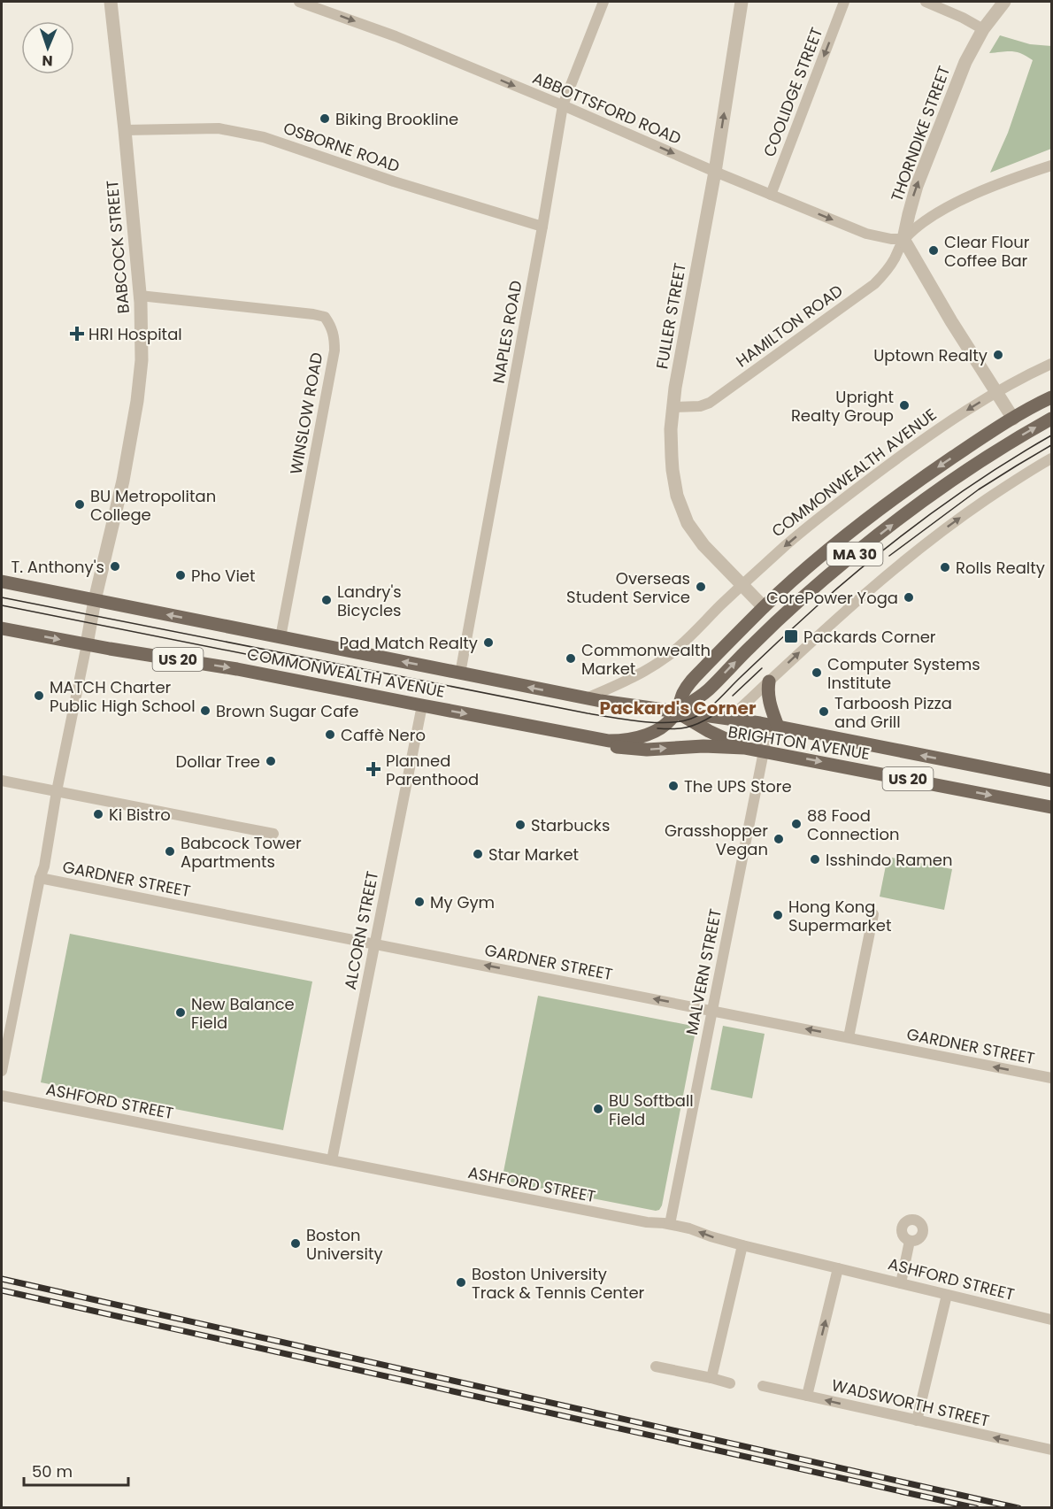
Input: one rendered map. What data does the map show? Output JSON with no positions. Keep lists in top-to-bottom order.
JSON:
{
  "streets": {
    "main road": [
      "COMMONWEALTH AVENUE",
      "MA 30",
      "US 20",
      "BRIGHTON AVENUE"
    ],
    "street": [
      "COOLIDGE STREET",
      "ABBOTTSFORD ROAD",
      "THORNDIKE STREET",
      "OSBORNE ROAD",
      "BABCOCK STREET",
      "FULLER STREET",
      "HAMILTON ROAD",
      "NAPLES ROAD",
      "WINSLOW ROAD",
      "GARDNER STREET",
      "ALCORN STREET",
      "MALVERN STREET",
      "ASHFORD STREET",
      "WADSWORTH STREET"
    ]
  },
  "crossings": [
    ["COOLIDGE STREET", "ABBOTTSFORD ROAD"],
    ["ABBOTTSFORD ROAD", "THORNDIKE STREET"],
    ["ABBOTTSFORD ROAD", "FULLER STREET"],
    ["ABBOTTSFORD ROAD", "HAMILTON ROAD"],
    ["ABBOTTSFORD ROAD", "NAPLES ROAD"],
    ["THORNDIKE STREET", "HAMILTON ROAD"],
    ["OSBORNE ROAD", "BABCOCK STREET"],
    ["OSBORNE ROAD", "NAPLES ROAD"],
    ["BABCOCK STREET", "WINSLOW ROAD"],
    ["BABCOCK STREET", "COMMONWEALTH AVENUE"],
    ["FULLER STREET", "HAMILTON ROAD"],
    ["FULLER STREET", "COMMONWEALTH AVENUE"],
    ["NAPLES ROAD", "COMMONWEALTH AVENUE"],
    ["WINSLOW ROAD", "COMMONWEALTH AVENUE"],
    ["COMMONWEALTH AVENUE", "BRIGHTON AVENUE"],
    ["COMMONWEALTH AVENUE", "ALCORN STREET"],
    ["BRIGHTON AVENUE", "MALVERN STREET"],
    ["GARDNER STREET", "ALCORN STREET"],
    ["GARDNER STREET", "MALVERN STREET"],
    ["ALCORN STREET", "ASHFORD STREET"],
    ["MALVERN STREET", "ASHFORD STREET"]
  ],
  "one_way": [
    "COOLIDGE STREET",
    "ABBOTTSFORD ROAD",
    "THORNDIKE STREET",
    "GARDNER STREET",
    "WADSWORTH STREET"
  ],
  "districts": ["Packard's Corner"],
  "places": {
    "other": [
      "Biking Brookline",
      "Clear Flour Coffee Bar",
      "Uptown Realty",
      "Upright Realty Group",
      "BU Metropolitan College",
      "T. Anthony's",
      "Rolls Realty",
      "Pho Viet",
      "Overseas Student Service",
      "CorePower Yoga",
      "Landry's Bicycles",
      "Pad Match Realty",
      "Commonwealth Market",
      "Computer Systems Institute",
      "MATCH Charter Public High School",
      "Brown Sugar Cafe",
      "Tarboosh Pizza and Grill",
      "Caffè Nero",
      "Dollar Tree",
      "The UPS Store",
      "Ki Bistro",
      "88 Food Connection",
      "Starbucks",
      "Grasshopper Vegan",
      "Babcock Tower Apartments",
      "Star Market",
      "Isshindo Ramen",
      "My Gym",
      "Hong Kong Supermarket",
      "New Balance Field",
      "BU Softball Field",
      "Boston University",
      "Boston University Track & Tennis Center"
    ],
    "health": ["HRI Hospital", "Planned Parenthood"],
    "transit": ["Packards Corner"]
  },
  "scale_bar": "50 m",
  "north": "bottom"
}
